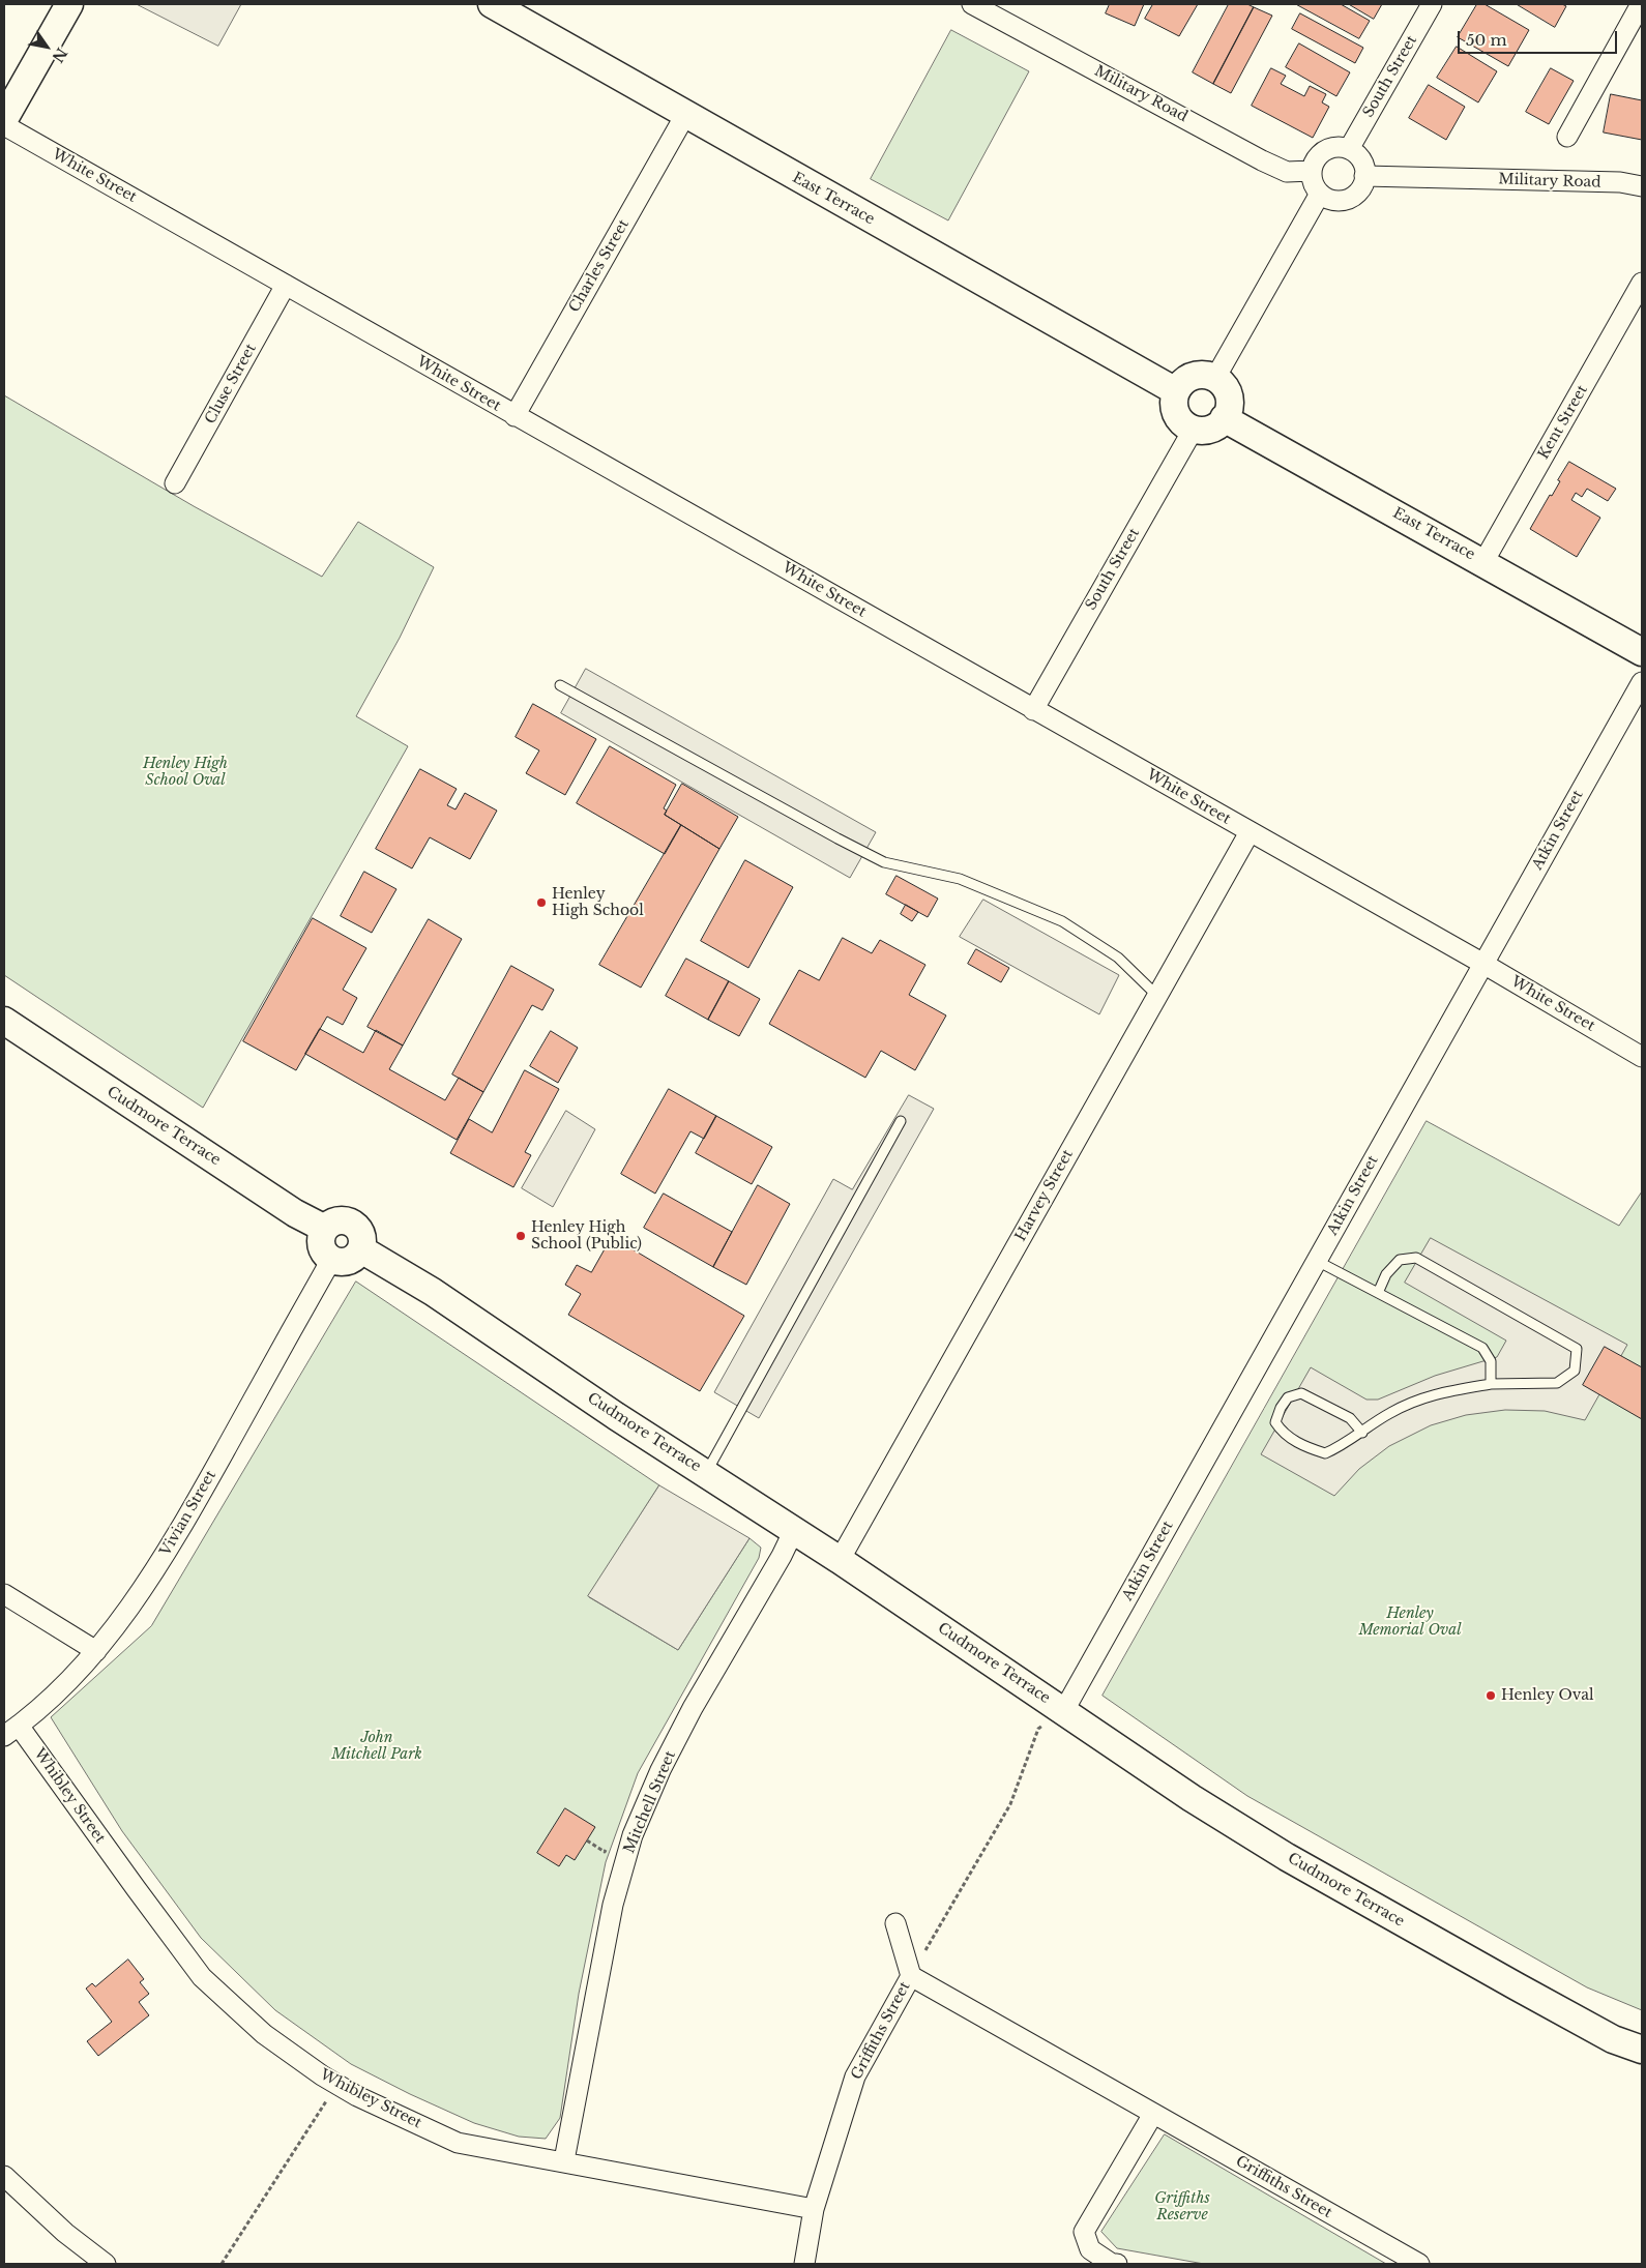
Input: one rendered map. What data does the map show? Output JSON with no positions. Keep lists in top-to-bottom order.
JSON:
{
  "streets": {
    "street": [
      "South Street",
      "Military Road",
      "White Street",
      "East Terrace",
      "Charles Street",
      "Cluse Street",
      "Kent Street",
      "Atkin Street",
      "Cudmore Terrace",
      "Harvey Street",
      "Vivian Street",
      "Whibley Street",
      "Mitchell Street",
      "Griffiths Street"
    ]
  },
  "crossings": [
    ["South Street", "Military Road"],
    ["South Street", "White Street"],
    ["South Street", "East Terrace"],
    ["White Street", "Charles Street"],
    ["White Street", "Cluse Street"],
    ["White Street", "Atkin Street"],
    ["White Street", "Harvey Street"],
    ["East Terrace", "Charles Street"],
    ["East Terrace", "Kent Street"],
    ["Atkin Street", "Cudmore Terrace"],
    ["Cudmore Terrace", "Harvey Street"],
    ["Cudmore Terrace", "Vivian Street"],
    ["Cudmore Terrace", "Mitchell Street"],
    ["Vivian Street", "Whibley Street"],
    ["Whibley Street", "Mitchell Street"],
    ["Whibley Street", "Griffiths Street"]
  ],
  "parks": [
    "Henley High School Oval",
    "Henley Memorial Oval",
    "John Mitchell Park",
    "Griffiths Reserve"
  ],
  "places": ["Henley High School", "Henley High School (Public)", "Henley Oval"],
  "scale_bar": "50 m",
  "north": "bottom right"
}
